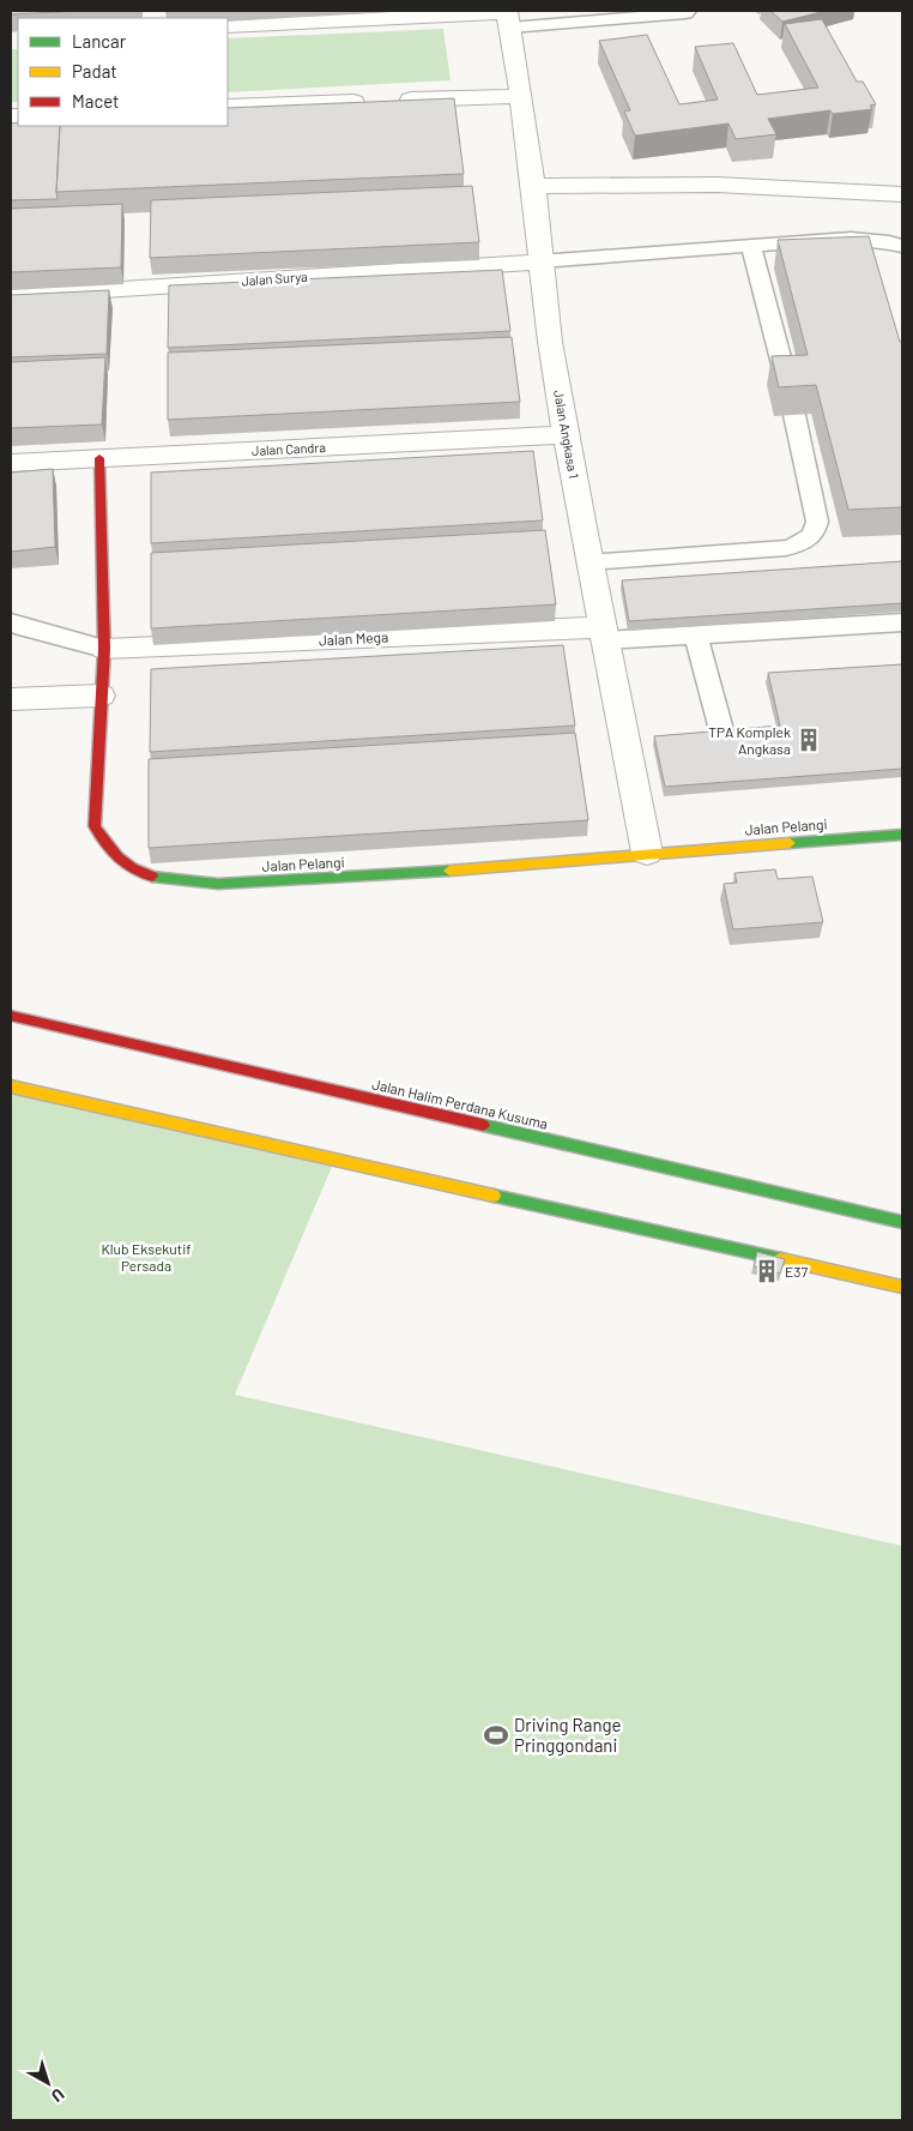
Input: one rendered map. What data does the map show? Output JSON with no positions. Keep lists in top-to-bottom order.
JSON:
{
  "streets": {
    "street": [
      "Jalan Surya",
      "Jalan Angkasa 1",
      "Jalan Candra",
      "Jalan Mega",
      "Jalan Pelangi",
      "Jalan Halim Perdana Kusuma"
    ]
  },
  "crossings": [
    ["Jalan Surya", "Jalan Angkasa 1"],
    ["Jalan Angkasa 1", "Jalan Candra"],
    ["Jalan Angkasa 1", "Jalan Mega"],
    ["Jalan Angkasa 1", "Jalan Pelangi"],
    ["Jalan Candra", "Jalan Pelangi"],
    ["Jalan Mega", "Jalan Pelangi"]
  ],
  "parks": ["Klub Eksekutif Persada"],
  "places": {
    "building": ["TPA Komplek Angkasa", "E37"],
    "sports": ["Driving Range Pringgondani"]
  },
  "legend": ["Lancar", "Padat", "Macet"],
  "north": "bottom right"
}
